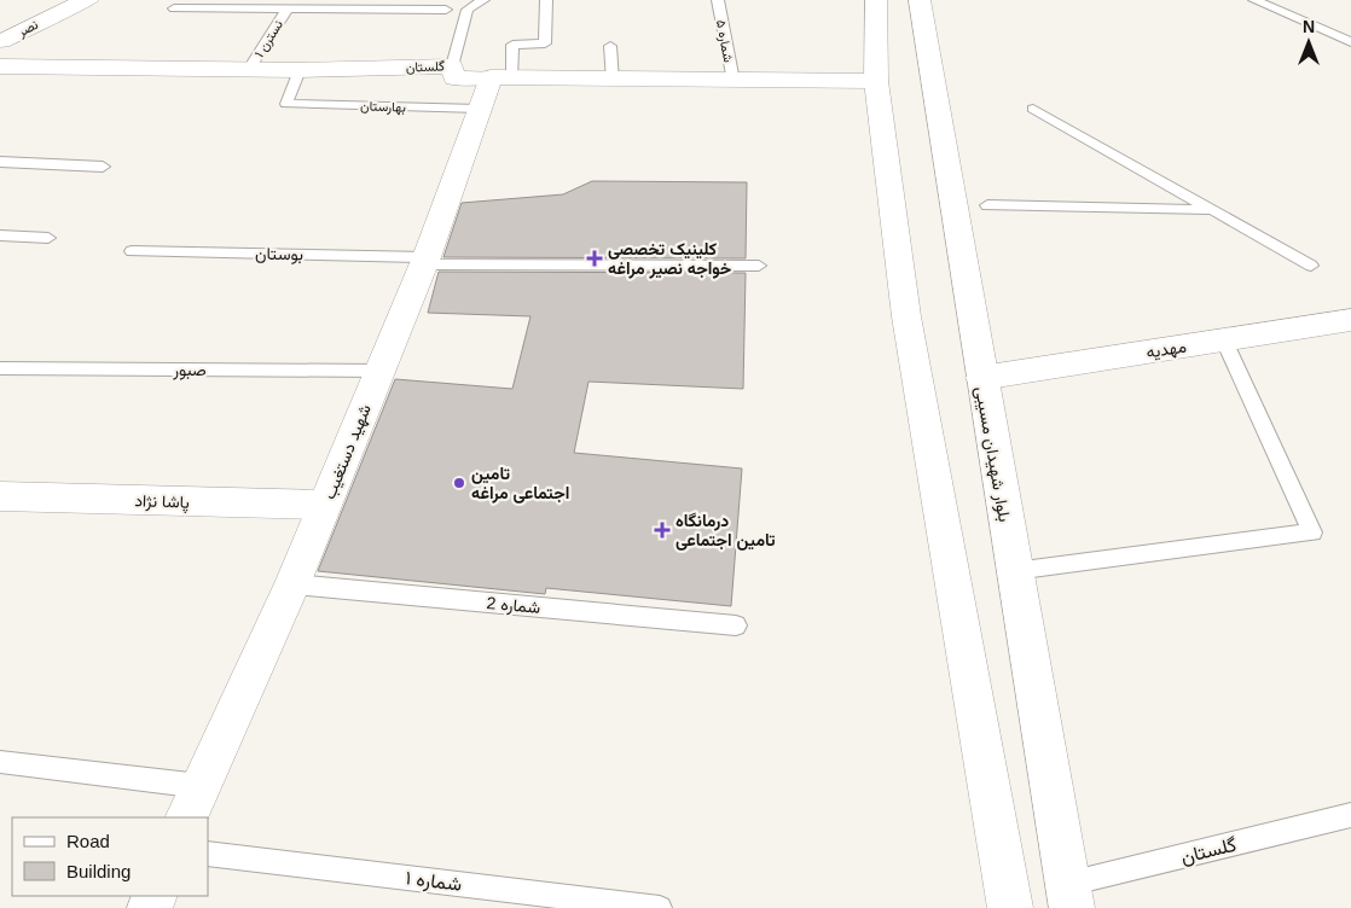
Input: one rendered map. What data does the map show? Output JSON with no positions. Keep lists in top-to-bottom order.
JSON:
{
  "streets": {
    "street": [
      "نصر",
      "گلستان",
      "مهدیه",
      "شهید دستغیب",
      "بلوار شهیدان مسیبی",
      "پاشا نژاد"
    ],
    "lane": [
      "نسترن ۱",
      "شماره ۵",
      "بهارستان",
      "بوستان",
      "صبور",
      "شماره 2",
      "شماره ۱"
    ]
  },
  "crossings": [
    ["نسترن ۱", "گلستان"],
    ["شماره ۵", "گلستان"],
    ["گلستان", "بهارستان"],
    ["گلستان", "شهید دستغیب"],
    ["گلستان", "بلوار شهیدان مسیبی"],
    ["بهارستان", "شهید دستغیب"],
    ["بوستان", "شهید دستغیب"],
    ["مهدیه", "بلوار شهیدان مسیبی"],
    ["صبور", "شهید دستغیب"],
    ["شهید دستغیب", "پاشا نژاد"],
    ["شهید دستغیب", "شماره 2"]
  ],
  "places": {
    "health": ["کلینیک تخصصی خواجه نصیر مراغه", "درمانگاه تامین اجتماعی"],
    "other": ["تامین اجتماعی مراغه"]
  },
  "legend": ["Road", "Building"],
  "north": "top"
}
